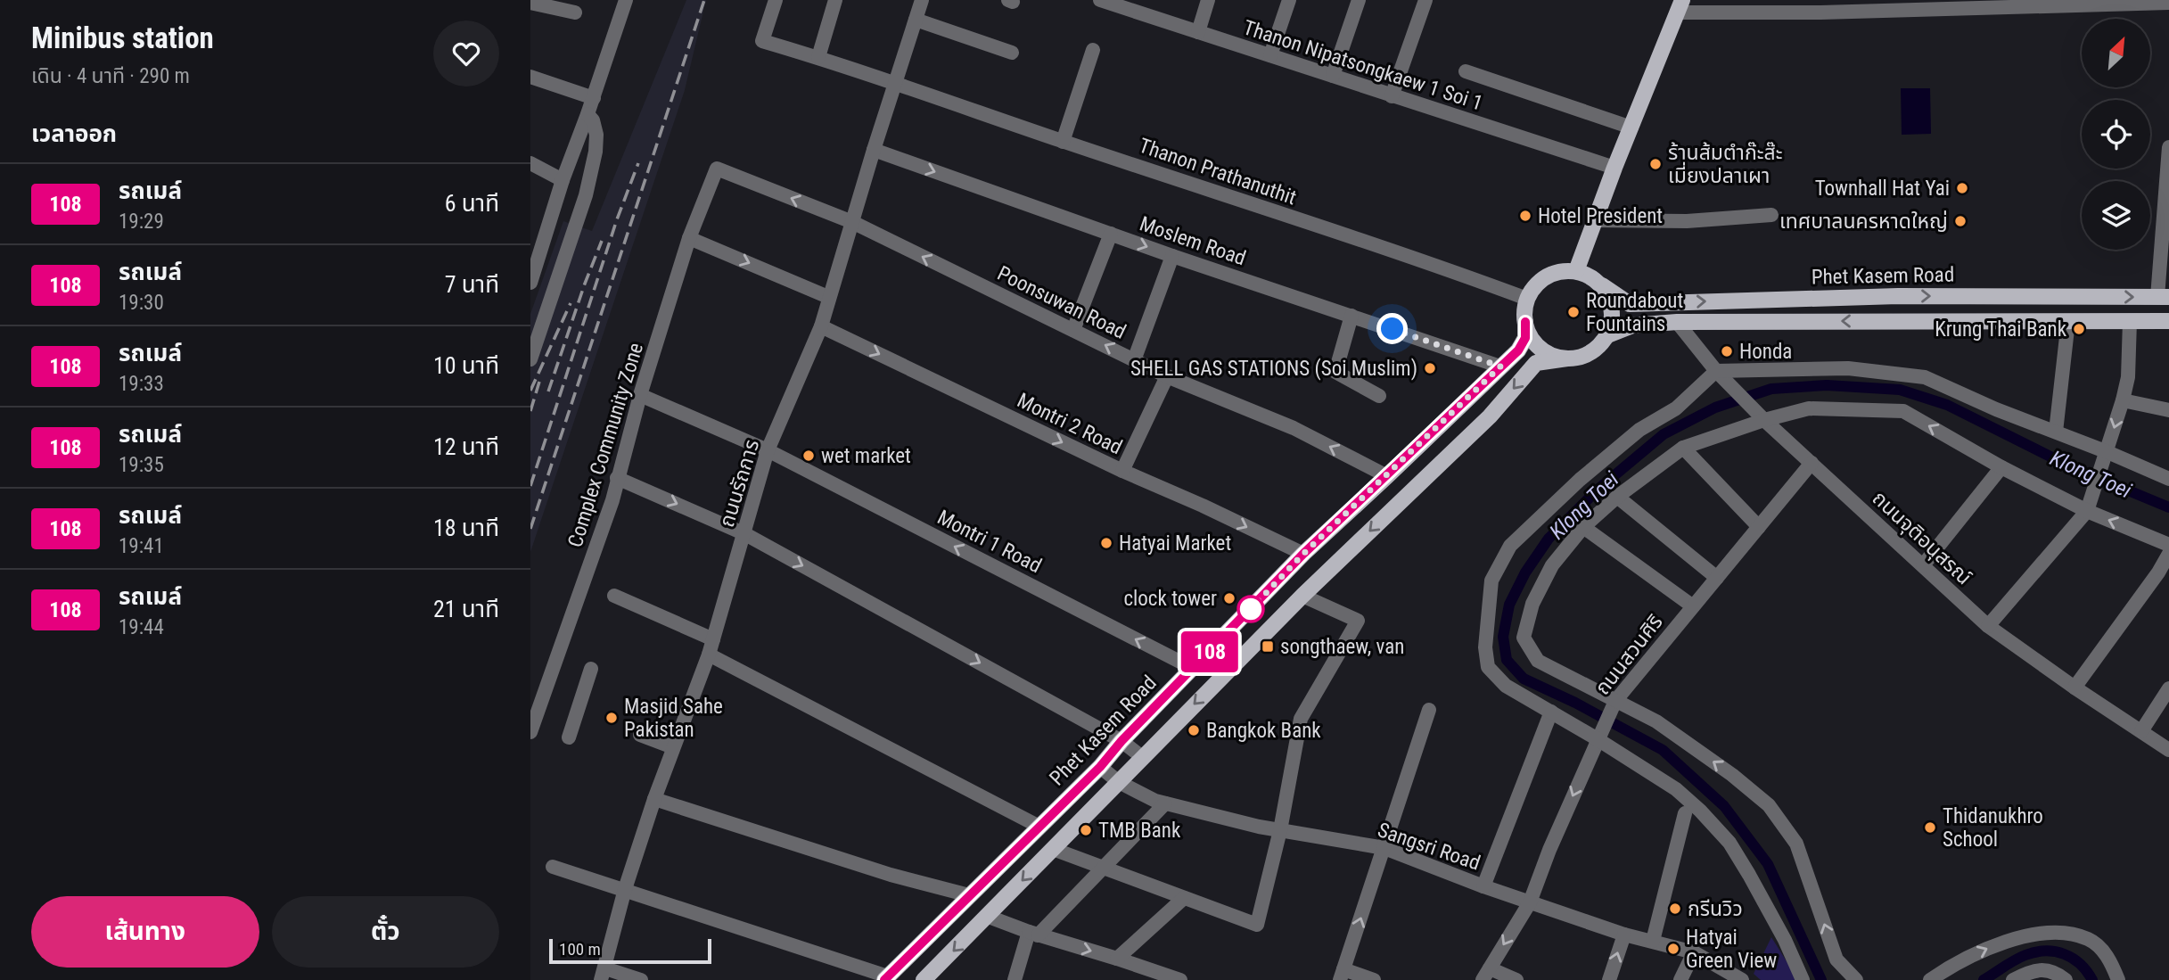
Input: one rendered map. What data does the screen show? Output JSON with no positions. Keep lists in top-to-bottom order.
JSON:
{
  "streets": {
    "main road": ["Phet Kasem Road"],
    "street": [
      "Thanon Nipatsongkaew 1 Soi 1",
      "Thanon Prathanuthit",
      "Moslem Road",
      "Poonsuwan Road",
      "Montri 2 Road",
      "Complex Community Zone",
      "ถนนรัถการ",
      "ถนนจุติอนุสรณ์",
      "Montri 1 Road",
      "ถนนสวนศิริ",
      "Sangsri Road"
    ]
  },
  "crossings": [
    ["Thanon Prathanuthit", "Phet Kasem Road"],
    ["Thanon Prathanuthit", "ถนนรัถการ"],
    ["Moslem Road", "Phet Kasem Road"],
    ["Moslem Road", "ถนนรัถการ"],
    ["Phet Kasem Road", "Poonsuwan Road"],
    ["Phet Kasem Road", "Montri 2 Road"],
    ["Phet Kasem Road", "Montri 1 Road"],
    ["Phet Kasem Road", "Sangsri Road"],
    ["Poonsuwan Road", "Complex Community Zone"],
    ["Poonsuwan Road", "ถนนรัถการ"],
    ["Montri 2 Road", "ถนนรัถการ"],
    ["Complex Community Zone", "Montri 1 Road"],
    ["ถนนรัถการ", "Montri 1 Road"],
    ["ถนนจุติอนุสรณ์", "ถนนสวนศิริ"],
    ["ถนนสวนศิริ", "Sangsri Road"]
  ],
  "one_way": ["Moslem Road", "Poonsuwan Road", "Montri 2 Road"],
  "water": ["Klong Toei"],
  "places": {
    "other": [
      "ร้านส้มตำก๊ะส๊ะ เมี่ยงปลาเผา",
      "Townhall Hat Yai",
      "Hotel President",
      "เทศบาลนครหาดใหญ่",
      "Roundabout Fountains",
      "Krung Thai Bank",
      "Honda",
      "SHELL GAS STATIONS (Soi Muslim)",
      "wet market",
      "Hatyai Market",
      "clock tower",
      "Masjid Sahe Pakistan",
      "Bangkok Bank",
      "Thidanukhro School",
      "TMB Bank",
      "กรีนวิว",
      "Hatyai Green View"
    ],
    "transit": ["songthaew, van"]
  },
  "lines": ["bus line 108"],
  "scale_bar": "100 m",
  "north": "top right",
  "page": {
    "heading": [
      ["Minibus station", "เดิน · 4 นาที · 290 m"],
      "เวลาออก"
    ],
    "on_map": "108",
    "list": [
      {
        "mark": "108",
        "name": "รถเมล์",
        "note": "19:29",
        "value": "6 นาที"
      },
      {
        "mark": "108",
        "name": "รถเมล์",
        "note": "19:30",
        "value": "7 นาที"
      },
      {
        "mark": "108",
        "name": "รถเมล์",
        "note": "19:33",
        "value": "10 นาที"
      },
      {
        "mark": "108",
        "name": "รถเมล์",
        "note": "19:35",
        "value": "12 นาที"
      },
      {
        "mark": "108",
        "name": "รถเมล์",
        "note": "19:41",
        "value": "18 นาที"
      },
      {
        "mark": "108",
        "name": "รถเมล์",
        "note": "19:44",
        "value": "21 นาที"
      }
    ],
    "buttons": ["เส้นทาง", "ตั๋ว"],
    "scale": "100 m"
  }
}
